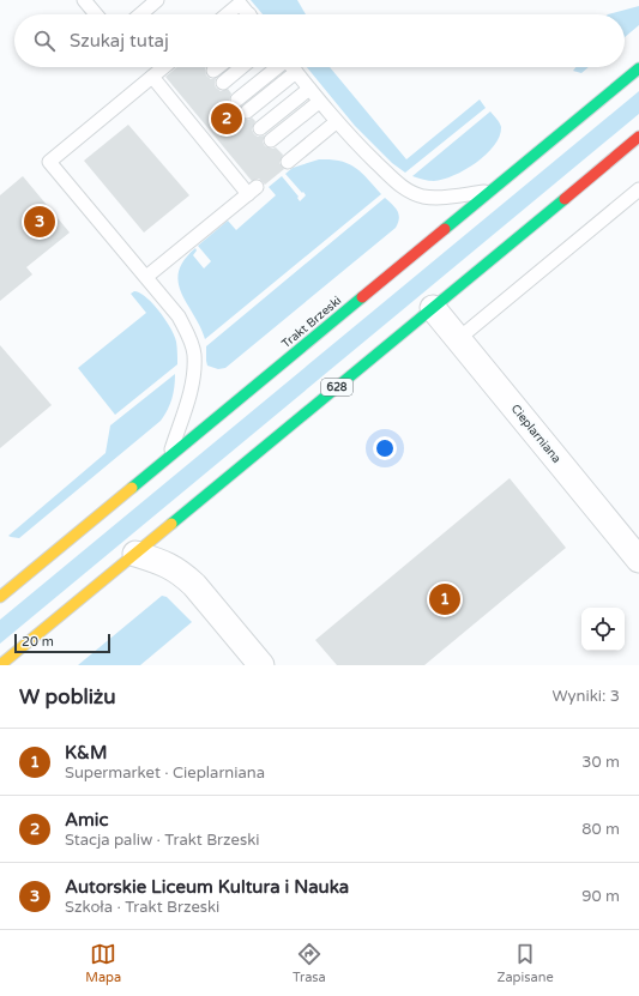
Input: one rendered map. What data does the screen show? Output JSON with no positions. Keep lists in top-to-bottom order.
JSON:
{
  "streets": {
    "main road": ["Trakt Brzeski", "628"],
    "street": ["Cieplarniana"]
  },
  "crossings": [
    ["628", "Cieplarniana"]
  ],
  "scale_bar": "20 m",
  "page": {
    "search": "Szukaj tutaj",
    "pins": ["2", "3", "1"],
    "scale": "20 m",
    "heading": ["W pobliżu", "Wyniki: 3"],
    "list": [
      {
        "mark": "1",
        "name": "K&M",
        "note": "Supermarket · Cieplarniana",
        "value": "30 m"
      },
      {
        "mark": "2",
        "name": "Amic",
        "note": "Stacja paliw · Trakt Brzeski",
        "value": "80 m"
      },
      {
        "mark": "3",
        "name": "Autorskie Liceum Kultura i Nauka",
        "note": "Szkoła · Trakt Brzeski",
        "value": "90 m"
      }
    ],
    "nav": ["Mapa", "Trasa", "Zapisane"]
  }
}
